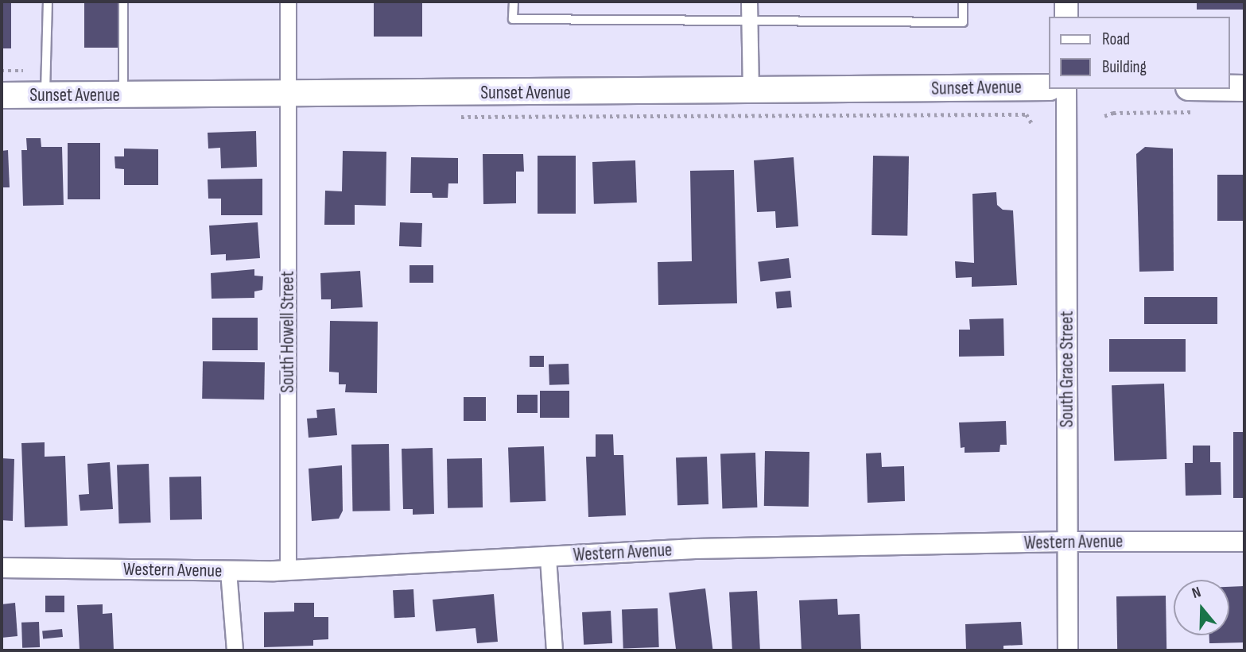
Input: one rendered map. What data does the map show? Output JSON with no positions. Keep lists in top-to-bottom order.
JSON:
{
  "streets": {
    "main road": ["Sunset Avenue"],
    "street": ["South Howell Street", "South Grace Street", "Western Avenue"]
  },
  "crossings": [
    ["Sunset Avenue", "South Howell Street"],
    ["South Howell Street", "Western Avenue"],
    ["South Grace Street", "Western Avenue"]
  ],
  "legend": ["Road", "Building"],
  "north": "top"
}
